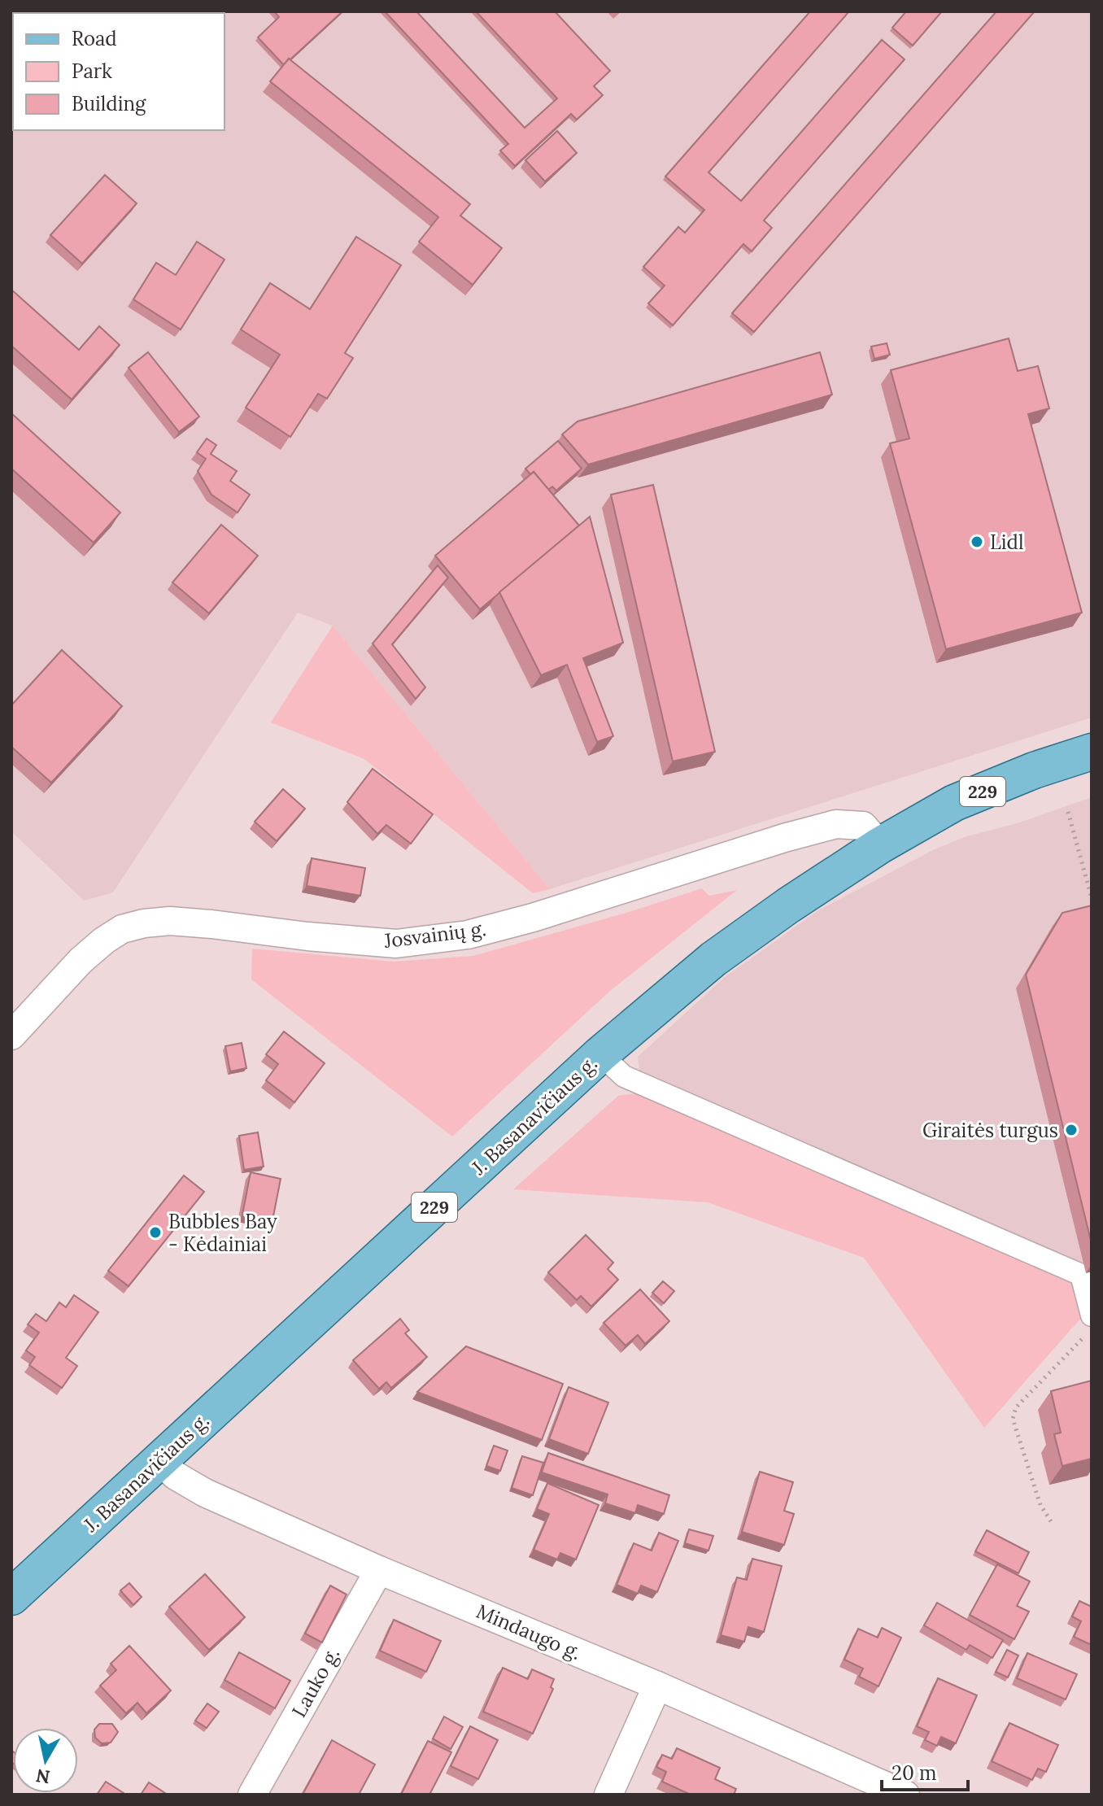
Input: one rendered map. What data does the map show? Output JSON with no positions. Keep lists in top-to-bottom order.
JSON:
{
  "streets": {
    "main road": ["229", "J. Basanavičiaus g."],
    "street": ["Josvainių g.", "Mindaugo g.", "Lauko g."]
  },
  "crossings": [
    ["Josvainių g.", "J. Basanavičiaus g."],
    ["J. Basanavičiaus g.", "Mindaugo g."],
    ["Mindaugo g.", "Lauko g."]
  ],
  "places": ["Lidl", "Giraitės turgus", "Bubbles Bay - Kėdainiai"],
  "legend": ["Road", "Park", "Building"],
  "scale_bar": "20 m",
  "north": "bottom"
}
